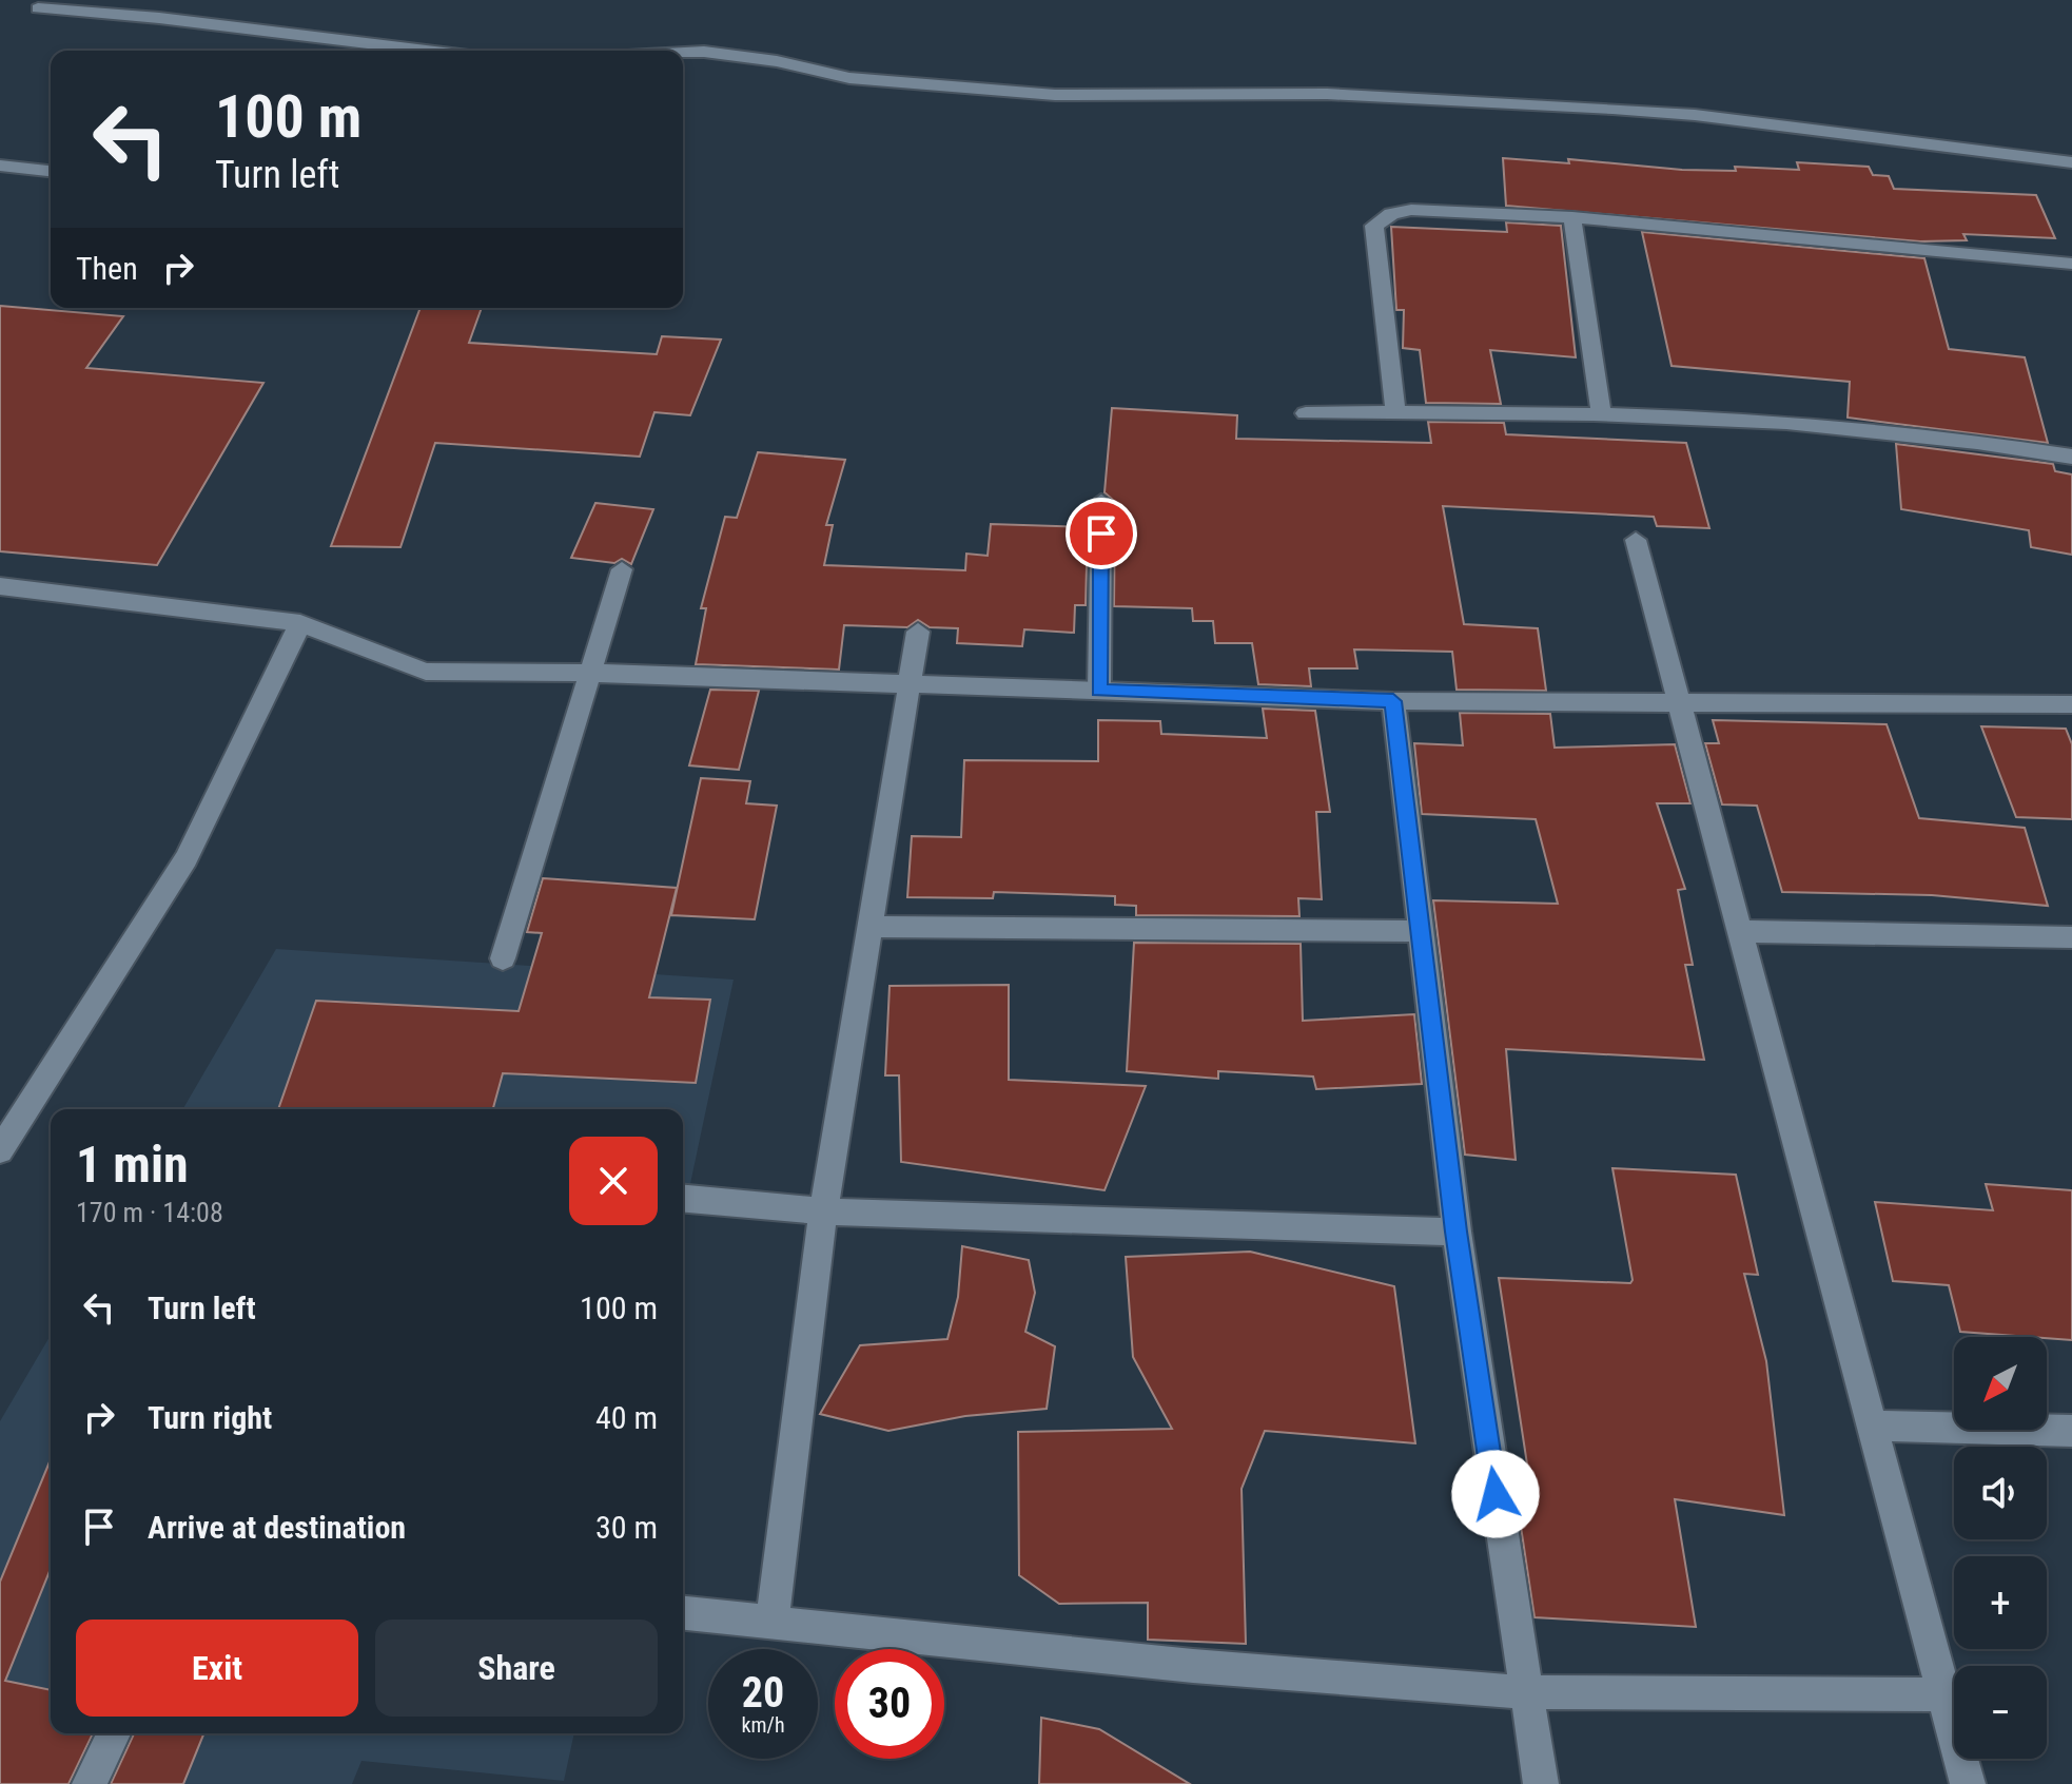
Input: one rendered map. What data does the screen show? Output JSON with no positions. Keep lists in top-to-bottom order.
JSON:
{
  "north": "bottom left",
  "page": {
    "turn": ["100 m", "Turn left"],
    "then": "Then",
    "heading": ["1 min", "170 m · 14:08"],
    "list": [
      {
        "name": "Turn left",
        "value": "100 m"
      },
      {
        "name": "Turn right",
        "value": "40 m"
      },
      {
        "name": "Arrive at destination",
        "value": "30 m"
      }
    ],
    "map_buttons": ["+", "−"],
    "buttons": ["Exit", "Share"],
    "speed": "20 km/h",
    "limit": "30"
  }
}
